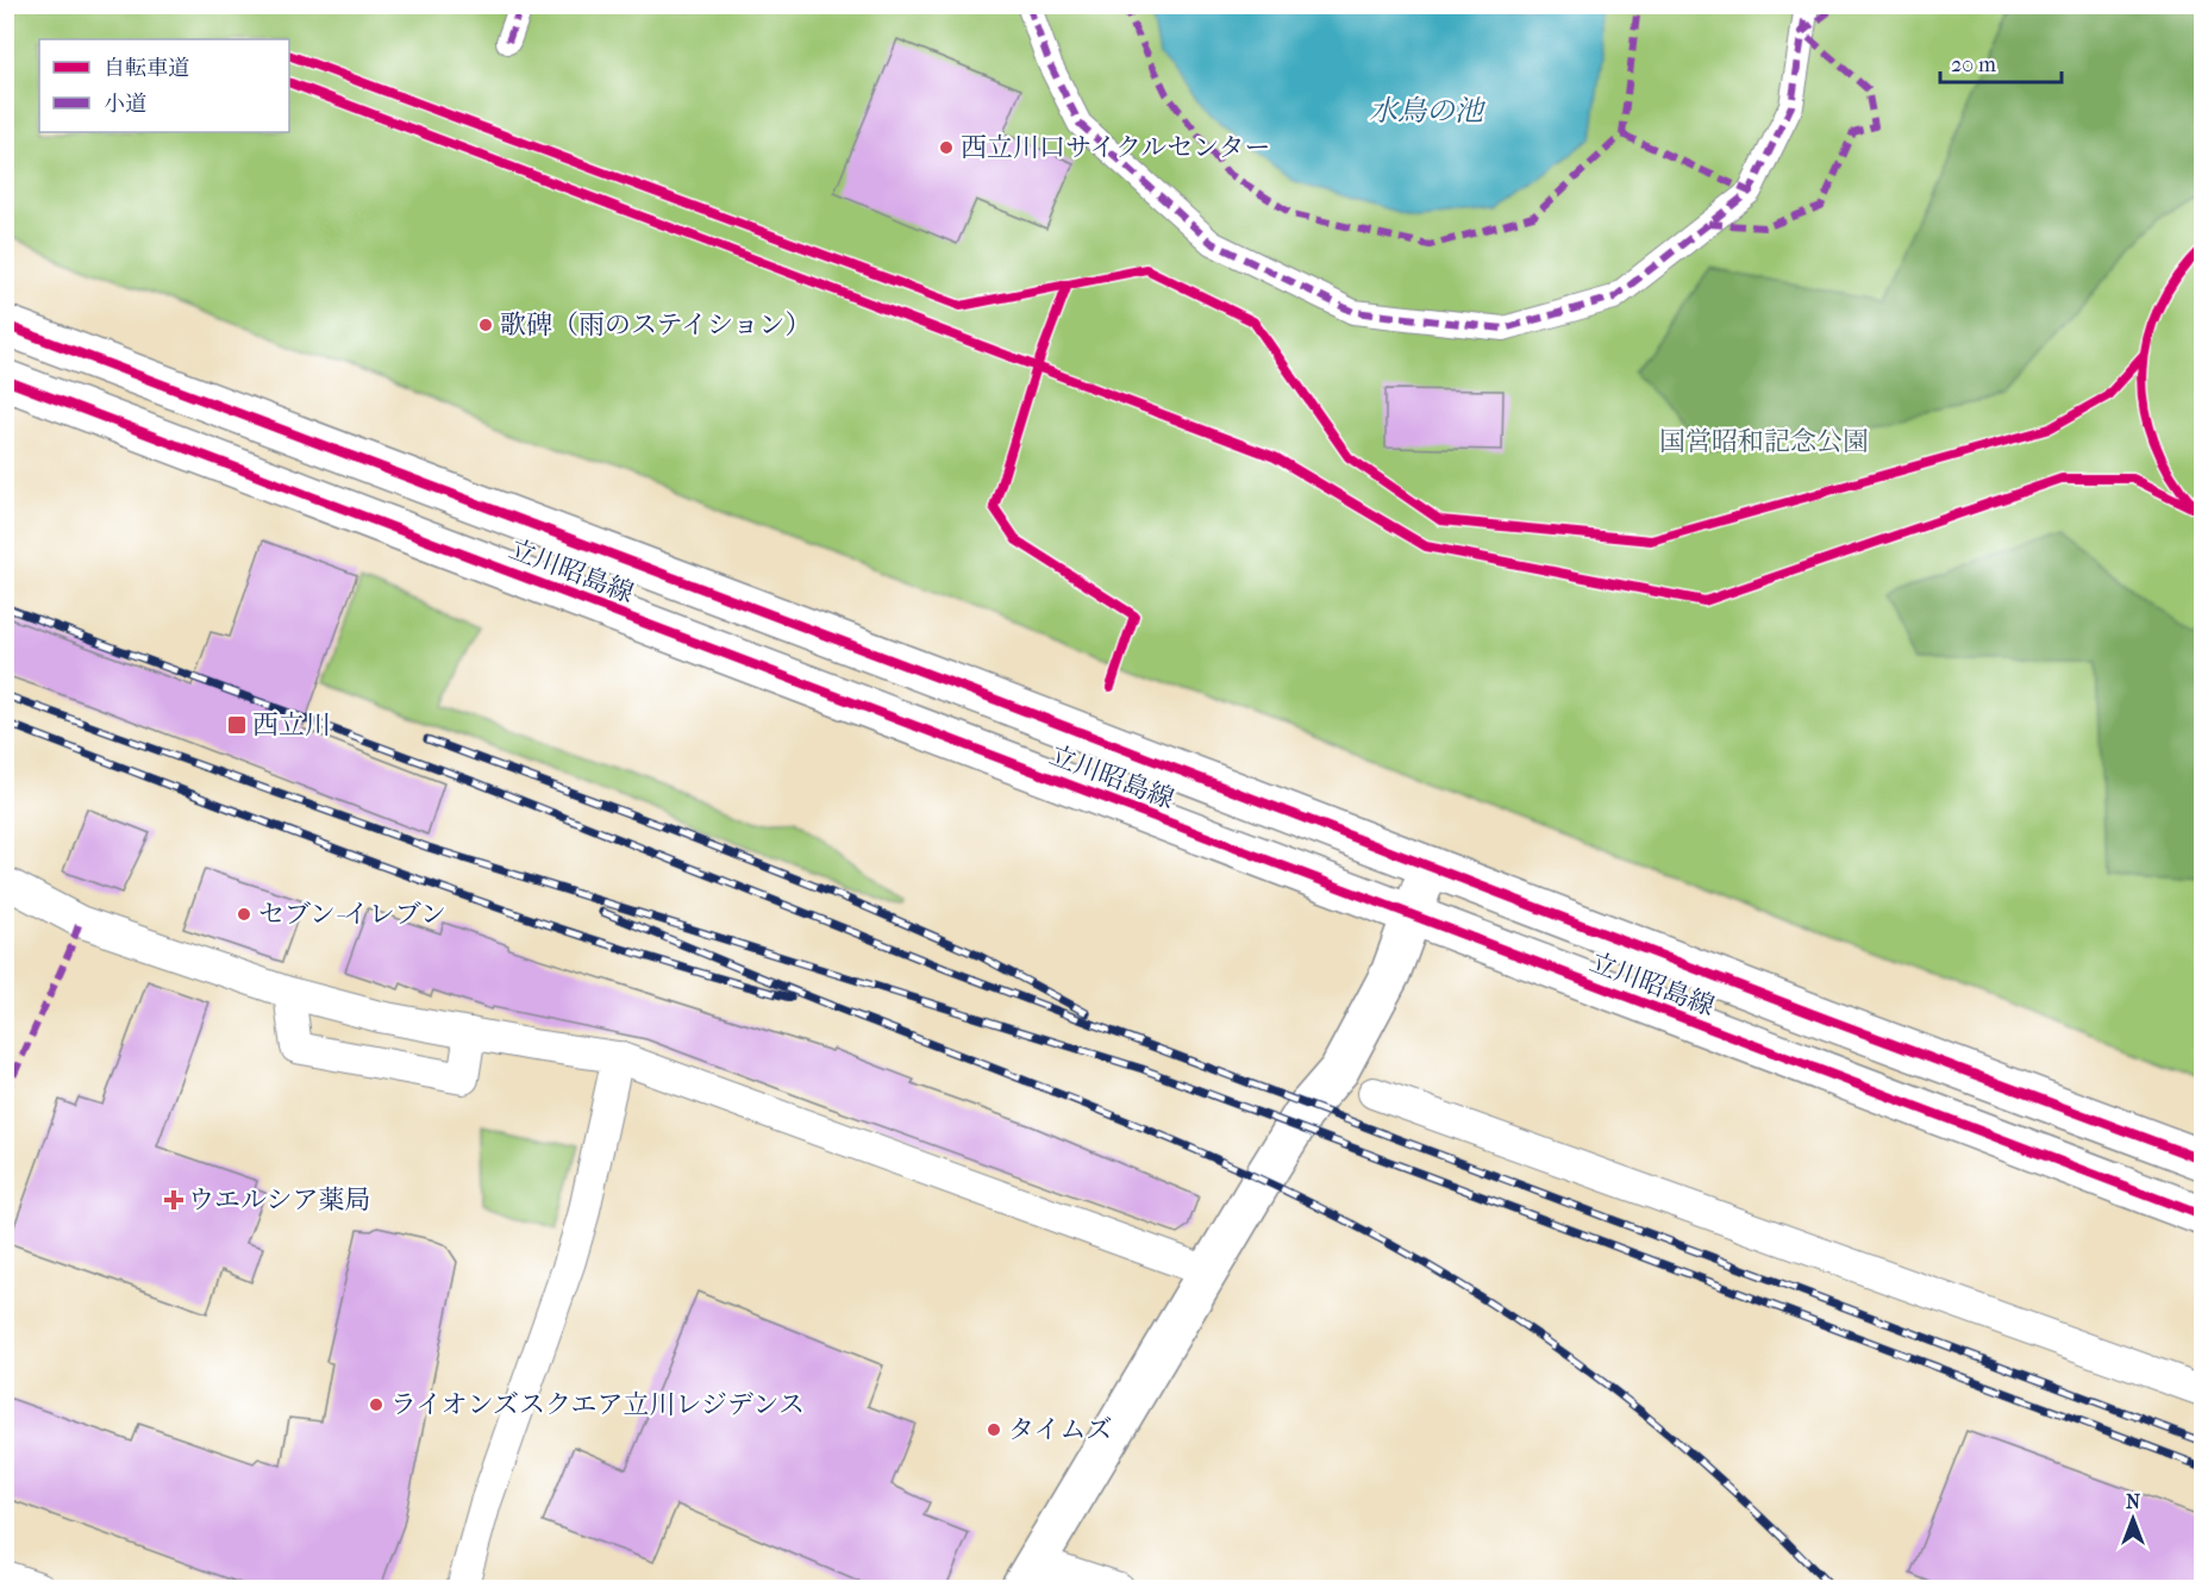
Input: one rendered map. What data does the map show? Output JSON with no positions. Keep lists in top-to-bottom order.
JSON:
{
  "streets": {
    "main road": ["立川昭島線"]
  },
  "water": ["水鳥の池"],
  "parks": ["国営昭和記念公園"],
  "places": {
    "other": [
      "西立川口サイクルセンター",
      "歌碑（雨のステイション）",
      "セブン-イレブン",
      "ライオンズスクエア立川レジデンス",
      "タイムズ"
    ],
    "transit": ["西立川"],
    "health": ["ウエルシア薬局"]
  },
  "legend": ["自転車道", "小道"],
  "scale_bar": "20 m",
  "north": "top"
}
